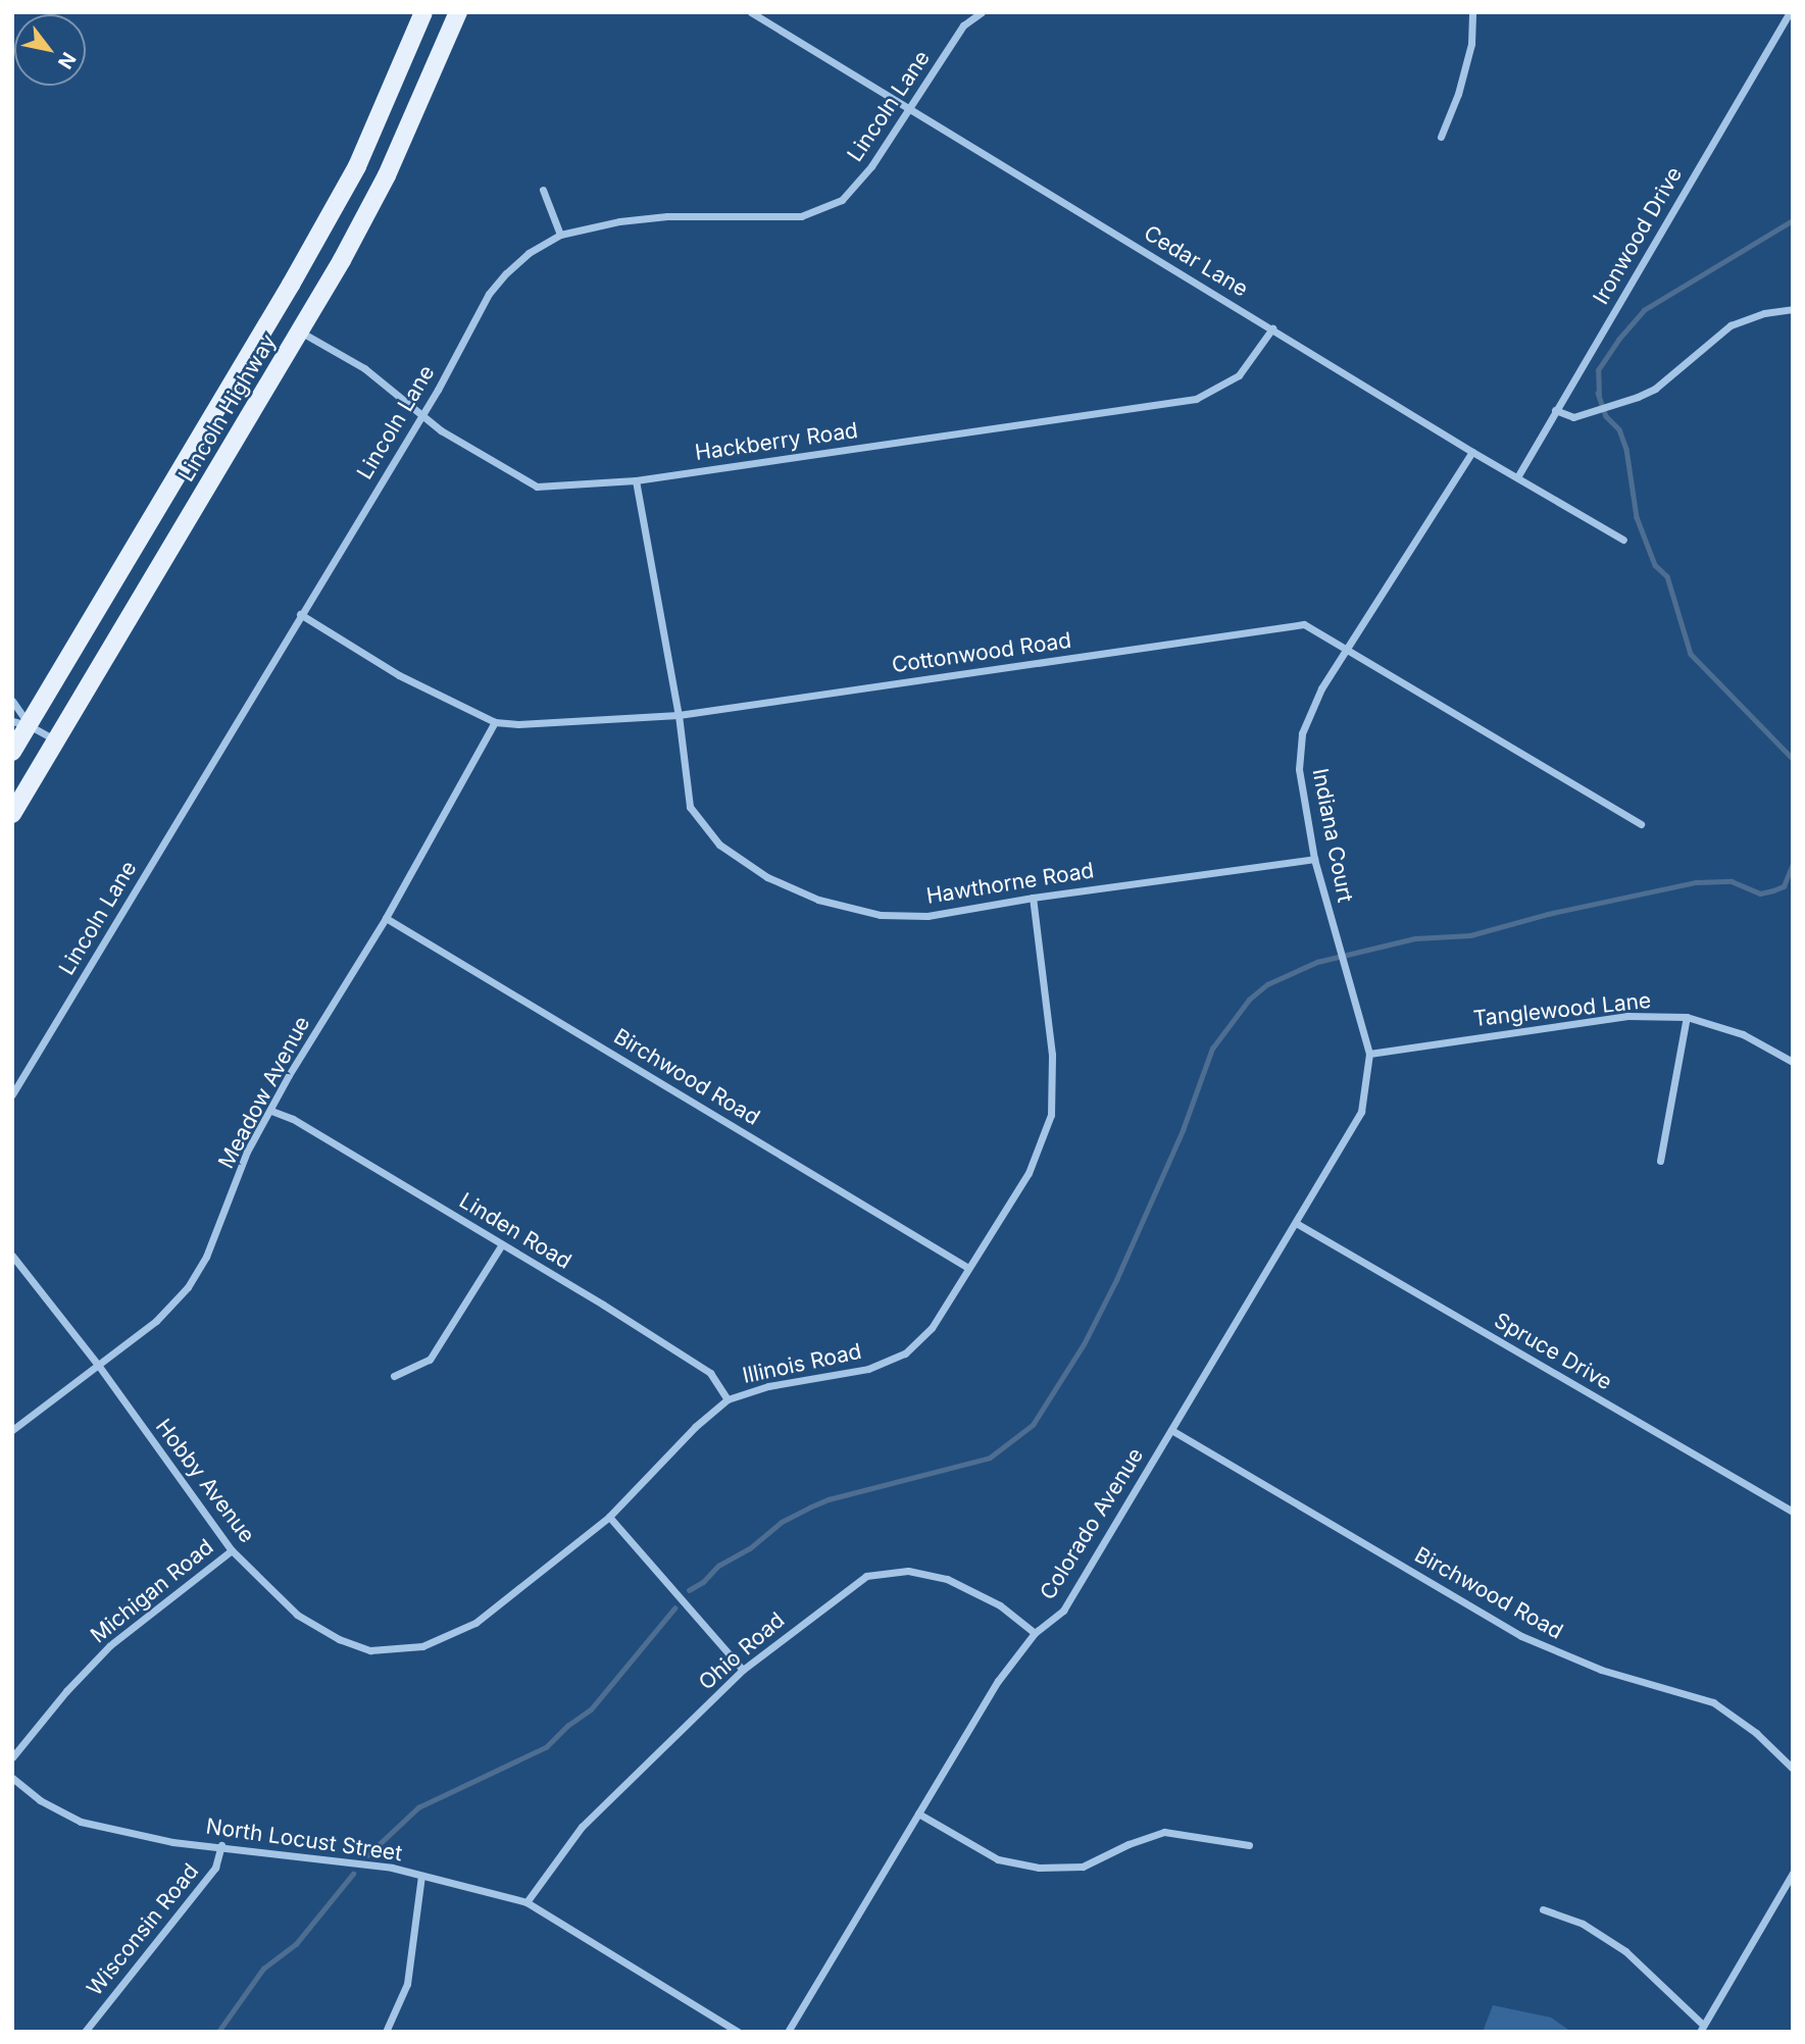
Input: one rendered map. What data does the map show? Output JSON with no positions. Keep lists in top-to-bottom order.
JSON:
{
  "streets": {
    "main road": ["Lincoln Highway"],
    "street": [
      "Lincoln Lane",
      "Ironwood Drive",
      "Cedar Lane",
      "Hackberry Road",
      "Cottonwood Road",
      "Indiana Court",
      "Hawthorne Road",
      "Tanglewood Lane",
      "Birchwood Road",
      "Meadow Avenue",
      "Linden Road",
      "Spruce Drive",
      "Illinois Road",
      "Hobby Avenue",
      "Colorado Avenue",
      "Michigan Road",
      "Ohio Road",
      "North Locust Street",
      "Wisconsin Road"
    ]
  },
  "crossings": [
    ["Lincoln Lane", "Cedar Lane"],
    ["Lincoln Lane", "Hackberry Road"],
    ["Lincoln Lane", "Cottonwood Road"],
    ["Ironwood Drive", "Cedar Lane"],
    ["Cedar Lane", "Hackberry Road"],
    ["Cedar Lane", "Indiana Court"],
    ["Lincoln Highway", "Hackberry Road"],
    ["Hackberry Road", "Hawthorne Road"],
    ["Cottonwood Road", "Indiana Court"],
    ["Cottonwood Road", "Hawthorne Road"],
    ["Cottonwood Road", "Meadow Avenue"],
    ["Indiana Court", "Hawthorne Road"],
    ["Indiana Court", "Tanglewood Lane"],
    ["Indiana Court", "Colorado Avenue"],
    ["Hawthorne Road", "Illinois Road"],
    ["Tanglewood Lane", "Colorado Avenue"],
    ["Birchwood Road", "Meadow Avenue"],
    ["Birchwood Road", "Illinois Road"],
    ["Birchwood Road", "Colorado Avenue"],
    ["Meadow Avenue", "Linden Road"],
    ["Meadow Avenue", "Hobby Avenue"],
    ["Linden Road", "Illinois Road"],
    ["Spruce Drive", "Colorado Avenue"],
    ["Illinois Road", "Hobby Avenue"],
    ["Hobby Avenue", "Michigan Road"],
    ["Colorado Avenue", "Ohio Road"],
    ["Ohio Road", "North Locust Street"],
    ["North Locust Street", "Wisconsin Road"]
  ],
  "north": "bottom right"
}
